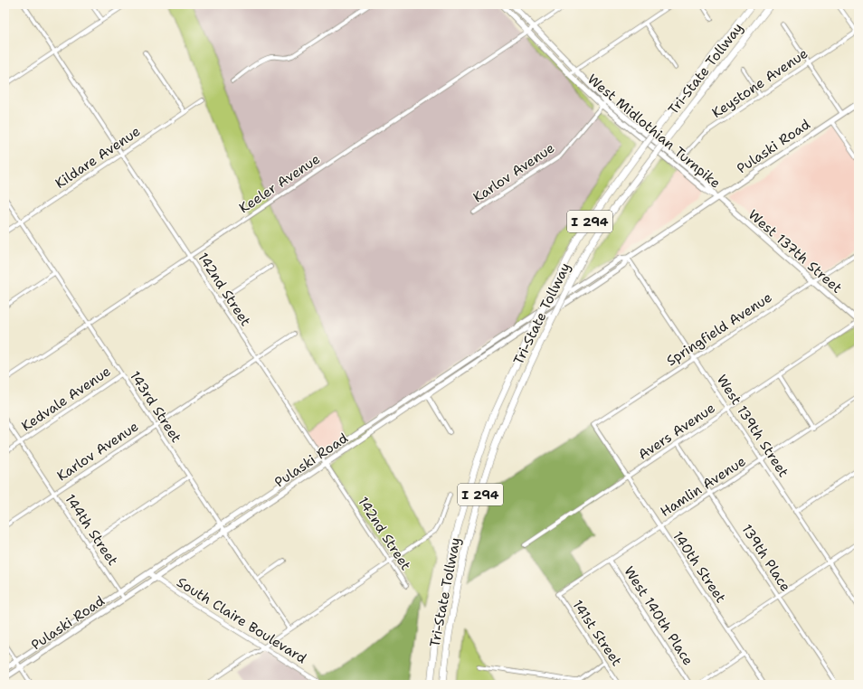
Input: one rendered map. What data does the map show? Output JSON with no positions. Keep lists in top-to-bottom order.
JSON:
{
  "streets": {
    "highway": ["Tri-State Tollway", "I 294"],
    "main road": ["West Midlothian Turnpike", "Pulaski Road", "West 137th Street"],
    "street": [
      "Keystone Avenue",
      "Kildare Avenue",
      "Karlov Avenue",
      "Keeler Avenue",
      "142nd Street",
      "Springfield Avenue",
      "Kedvale Avenue",
      "143rd Street",
      "West 139th Street",
      "Avers Avenue",
      "Hamlin Avenue",
      "144th Street",
      "139th Place",
      "140th Street",
      "West 140th Place",
      "South Claire Boulevard",
      "141st Street"
    ]
  },
  "crossings": [
    ["Keystone Avenue", "West Midlothian Turnpike"],
    ["West Midlothian Turnpike", "Pulaski Road"],
    ["West Midlothian Turnpike", "Karlov Avenue"],
    ["West Midlothian Turnpike", "Keeler Avenue"],
    ["West Midlothian Turnpike", "West 137th Street"],
    ["Pulaski Road", "West 137th Street"],
    ["Pulaski Road", "142nd Street"],
    ["Pulaski Road", "143rd Street"],
    ["Pulaski Road", "West 139th Street"],
    ["Pulaski Road", "144th Street"],
    ["Pulaski Road", "South Claire Boulevard"],
    ["Kildare Avenue", "142nd Street"],
    ["Kildare Avenue", "143rd Street"],
    ["Karlov Avenue", "142nd Street"],
    ["Karlov Avenue", "143rd Street"],
    ["Karlov Avenue", "144th Street"],
    ["Keeler Avenue", "142nd Street"],
    ["Keeler Avenue", "143rd Street"],
    ["West 137th Street", "Springfield Avenue"],
    ["West 137th Street", "Avers Avenue"],
    ["Springfield Avenue", "West 139th Street"],
    ["Springfield Avenue", "140th Street"],
    ["Kedvale Avenue", "143rd Street"],
    ["Kedvale Avenue", "144th Street"],
    ["West 139th Street", "Avers Avenue"],
    ["West 139th Street", "Hamlin Avenue"],
    ["Avers Avenue", "139th Place"],
    ["Avers Avenue", "140th Street"],
    ["Hamlin Avenue", "139th Place"],
    ["Hamlin Avenue", "140th Street"],
    ["Hamlin Avenue", "West 140th Place"],
    ["Hamlin Avenue", "141st Street"]
  ]
}
